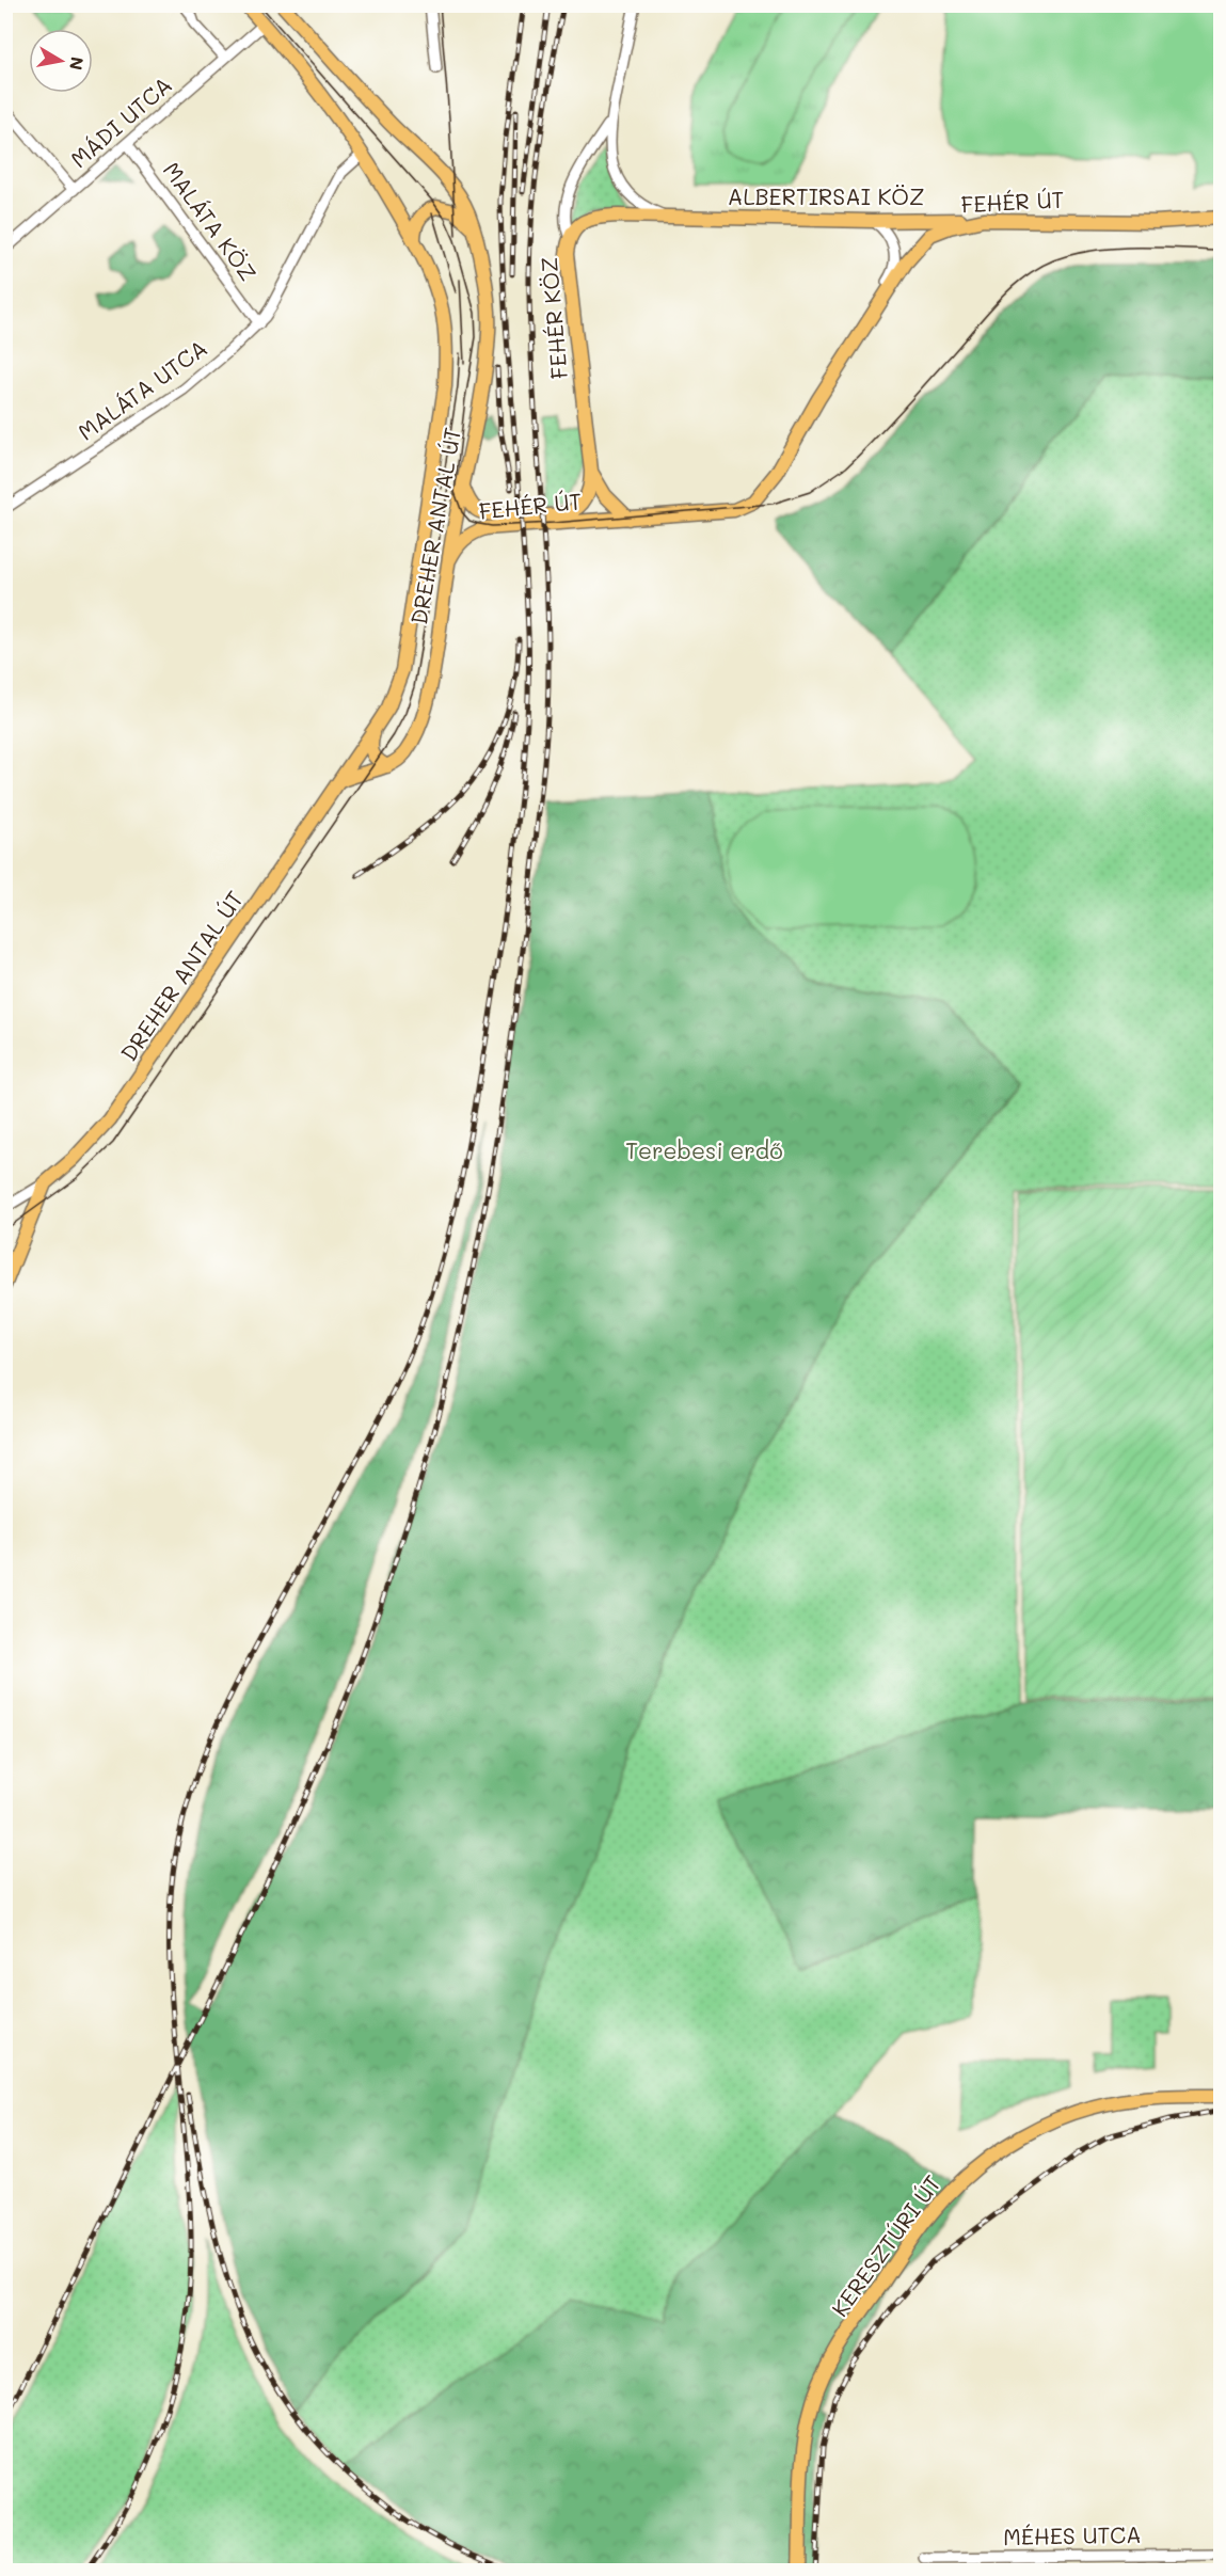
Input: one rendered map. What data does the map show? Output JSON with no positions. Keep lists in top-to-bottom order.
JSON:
{
  "streets": {
    "main road": [
      "ALBERTIRSAI KÖZ",
      "FEHÉR ÚT",
      "FEHÉR KÖZ",
      "DREHER ANTAL ÚT",
      "KERESZTÚRI ÚT"
    ],
    "street": [
      "MÁDI UTCA",
      "MALÁTA KÖZ",
      "MALÁTA UTCA",
      "MÉHES UTCA"
    ]
  },
  "crossings": [
    ["MÁDI UTCA", "MALÁTA KÖZ"],
    ["MÁDI UTCA", "DREHER ANTAL ÚT"],
    ["ALBERTIRSAI KÖZ", "FEHÉR ÚT"],
    ["ALBERTIRSAI KÖZ", "FEHÉR KÖZ"],
    ["FEHÉR ÚT", "FEHÉR KÖZ"],
    ["FEHÉR ÚT", "DREHER ANTAL ÚT"],
    ["MALÁTA KÖZ", "MALÁTA UTCA"],
    ["MALÁTA UTCA", "DREHER ANTAL ÚT"]
  ],
  "parks": ["Terebesi erdő"],
  "north": "right"
}
